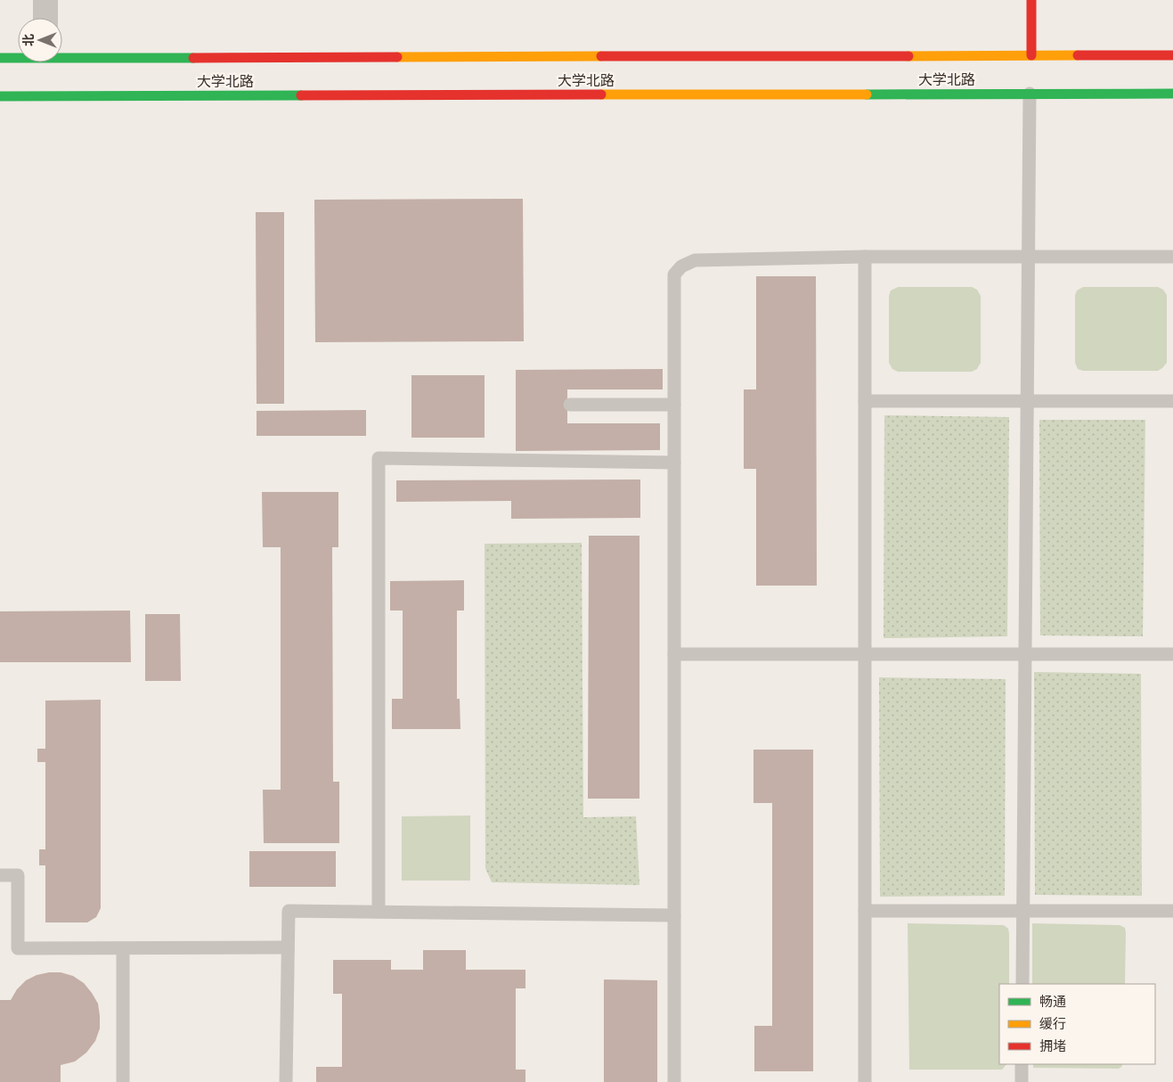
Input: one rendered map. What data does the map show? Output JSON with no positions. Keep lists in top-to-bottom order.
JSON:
{
  "streets": {
    "main road": ["大学北路"]
  },
  "legend": ["畅通", "缓行", "拥堵"],
  "north": "left"
}
